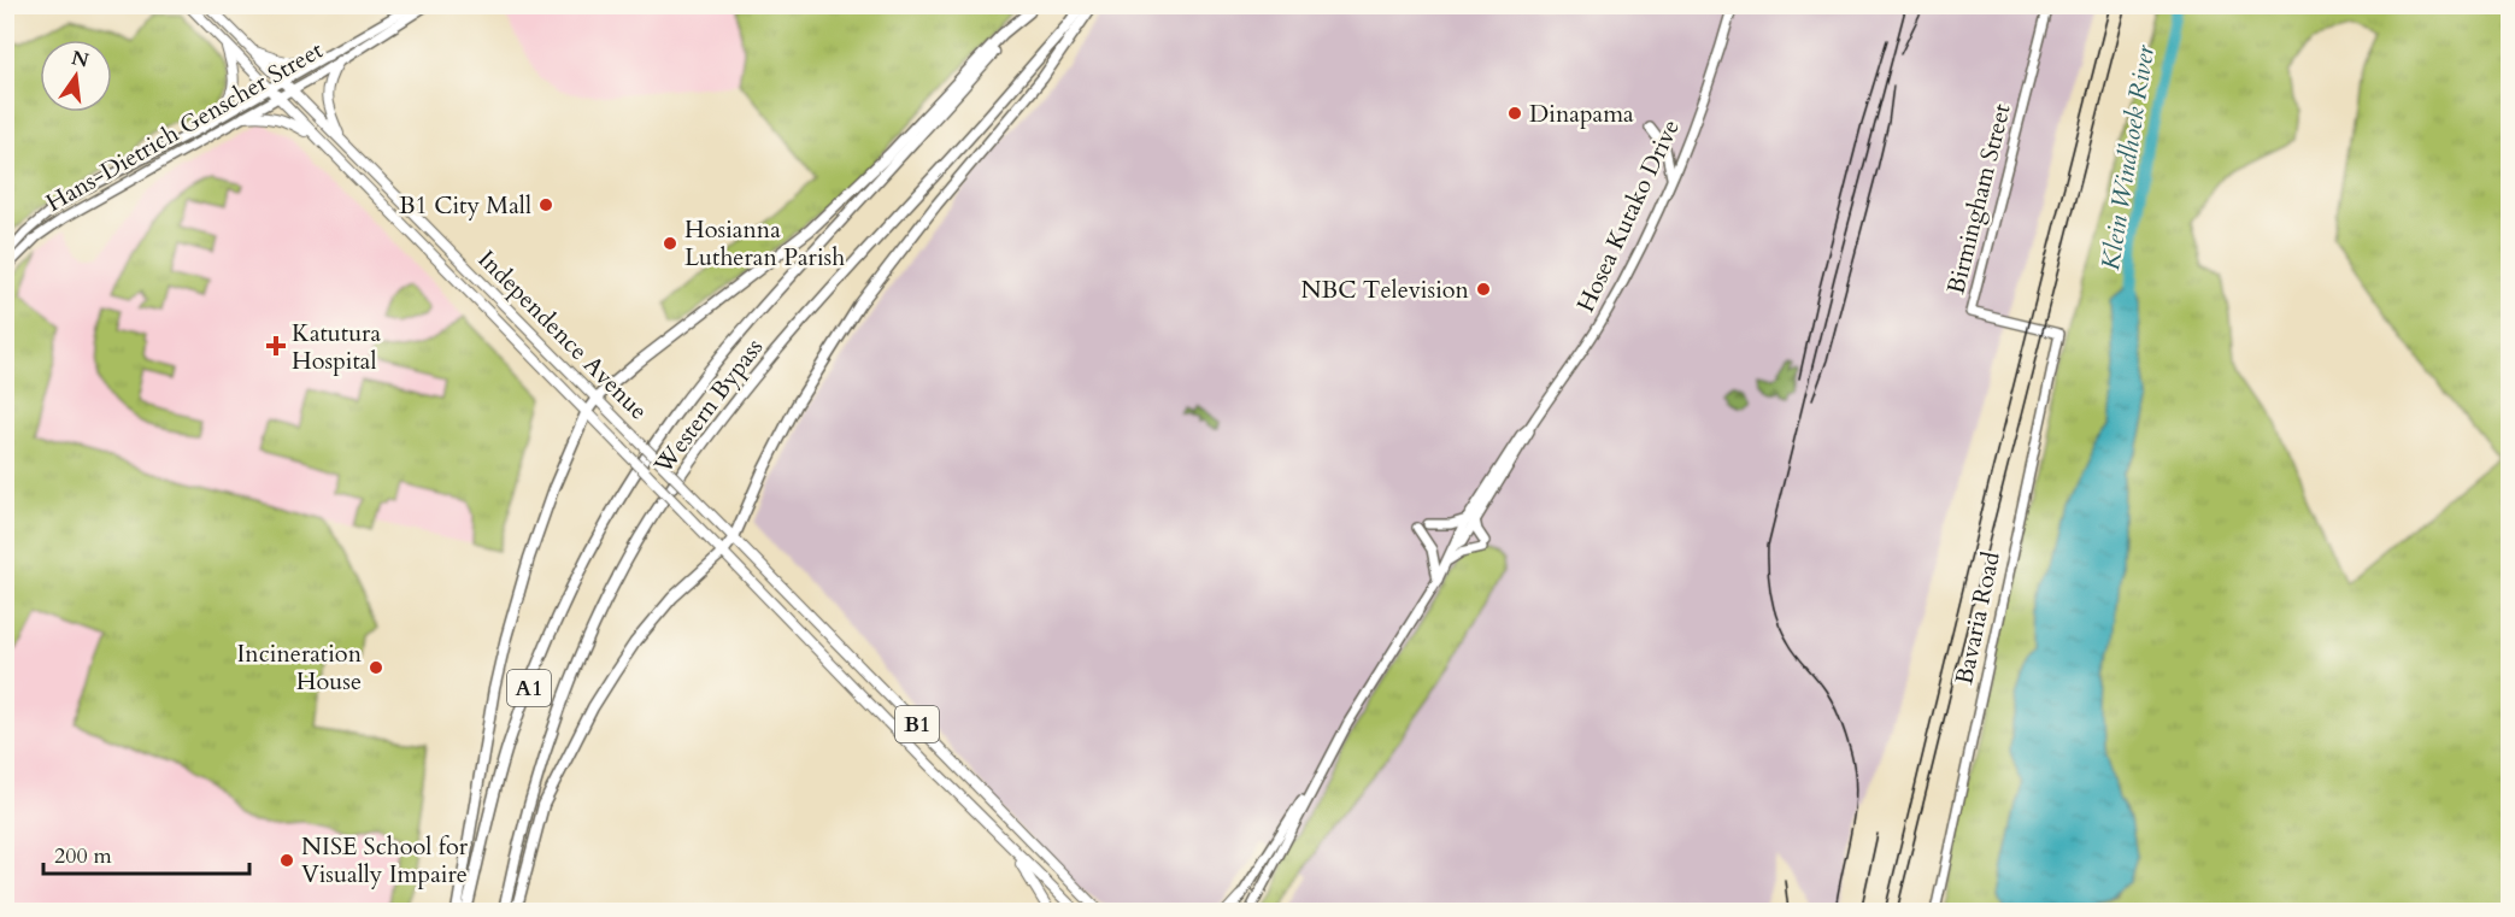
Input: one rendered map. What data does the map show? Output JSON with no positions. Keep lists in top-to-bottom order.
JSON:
{
  "streets": {
    "highway": ["Western Bypass", "A1"],
    "main road": ["Independence Avenue", "B1"],
    "street": [
      "Hans-Dietrich Genscher Street",
      "Birmingham Street",
      "Hosea Kutako Drive",
      "Bavaria Road"
    ]
  },
  "crossings": [
    ["Hans-Dietrich Genscher Street", "Independence Avenue"],
    ["Birmingham Street", "Bavaria Road"],
    ["Independence Avenue", "B1"]
  ],
  "water": ["Klein Windhoek River"],
  "places": {
    "other": [
      "Dinapama",
      "B1 City Mall",
      "Hosianna Lutheran Parish",
      "NBC Television",
      "Incineration House",
      "NISE School for Visually Impaire"
    ],
    "health": ["Katutura Hospital"]
  },
  "scale_bar": "200 m",
  "north": "top"
}
